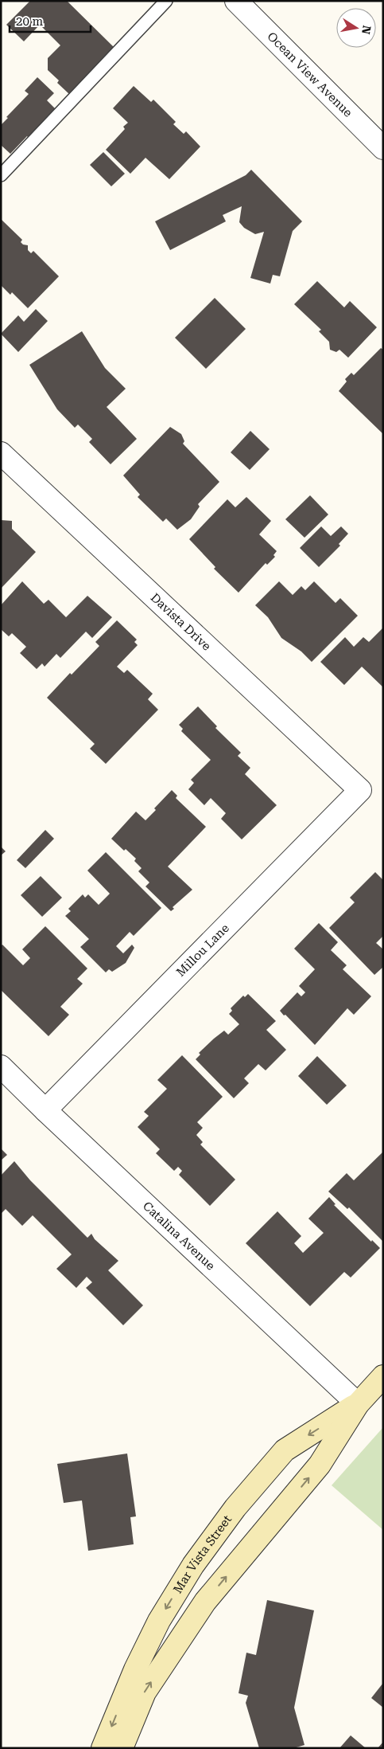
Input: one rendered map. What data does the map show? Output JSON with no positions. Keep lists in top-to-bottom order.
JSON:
{
  "streets": {
    "street": [
      "Ocean View Avenue",
      "Davista Drive",
      "Millou Lane",
      "Catalina Avenue",
      "Mar Vista Street"
    ]
  },
  "crossings": [
    ["Davista Drive", "Millou Lane"],
    ["Millou Lane", "Catalina Avenue"],
    ["Catalina Avenue", "Mar Vista Street"]
  ],
  "scale_bar": "20 m",
  "north": "right"
}
